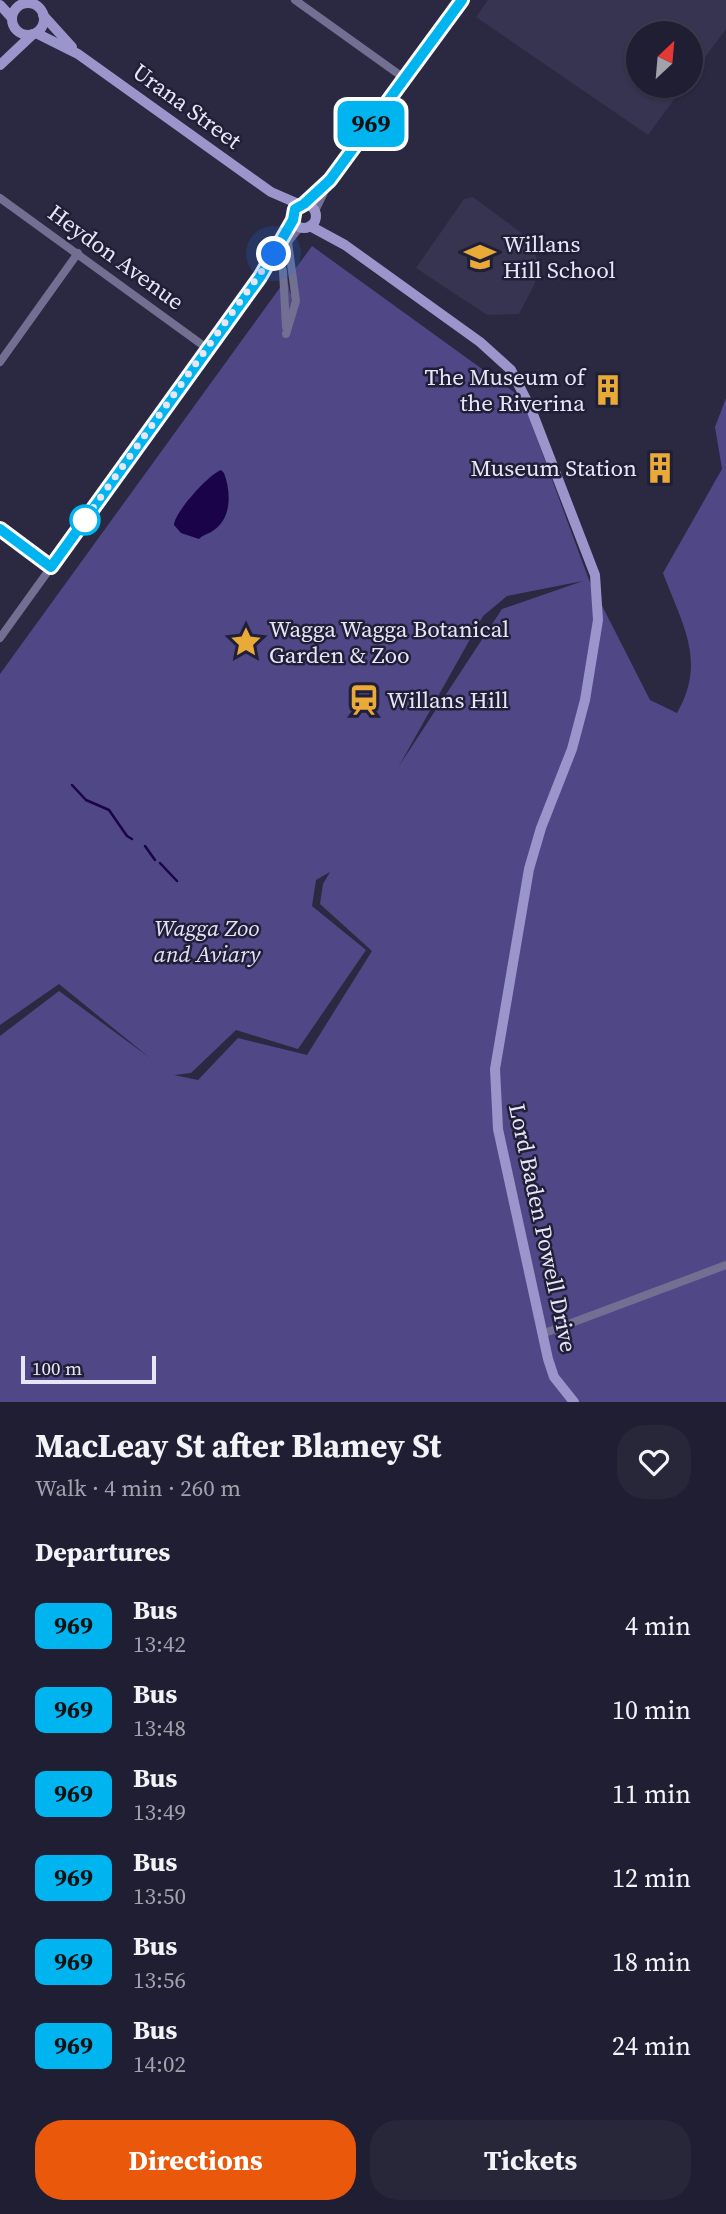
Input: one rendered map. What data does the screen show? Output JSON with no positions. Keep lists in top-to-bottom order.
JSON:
{
  "streets": {
    "street": ["Urana Street", "Heydon Avenue", "Lord Baden Powell Drive"]
  },
  "crossings": [
    ["Urana Street", "Lord Baden Powell Drive"]
  ],
  "parks": ["Wagga Zoo and Aviary"],
  "places": {
    "school or university": ["Willans Hill School"],
    "building": ["The Museum of the Riverina", "Museum Station"],
    "place": ["Wagga Wagga Botanical Garden & Zoo"],
    "station": ["Willans Hill"]
  },
  "lines": ["bus line 969"],
  "scale_bar": "100 m",
  "north": "top right",
  "page": {
    "on_map": "969",
    "scale": "100 m",
    "heading": [
      ["MacLeay St after Blamey St", "Walk · 4 min · 260 m"],
      "Departures"
    ],
    "list": [
      {
        "mark": "969",
        "name": "Bus",
        "note": "13:42",
        "value": "4 min"
      },
      {
        "mark": "969",
        "name": "Bus",
        "note": "13:48",
        "value": "10 min"
      },
      {
        "mark": "969",
        "name": "Bus",
        "note": "13:49",
        "value": "11 min"
      },
      {
        "mark": "969",
        "name": "Bus",
        "note": "13:50",
        "value": "12 min"
      },
      {
        "mark": "969",
        "name": "Bus",
        "note": "13:56",
        "value": "18 min"
      },
      {
        "mark": "969",
        "name": "Bus",
        "note": "14:02",
        "value": "24 min"
      }
    ],
    "buttons": ["Directions", "Tickets"]
  }
}
